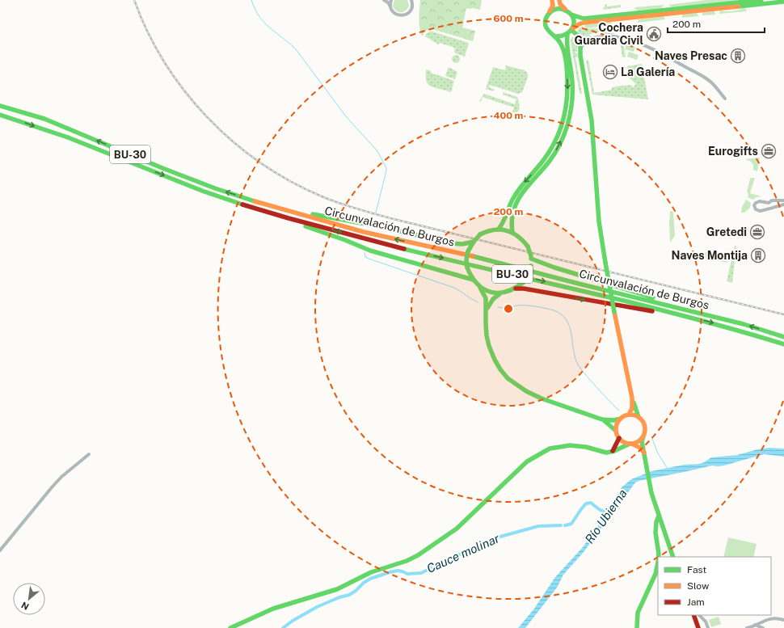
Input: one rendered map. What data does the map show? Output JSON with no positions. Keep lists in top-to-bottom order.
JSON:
{
  "streets": {
    "main road": ["BU-30", "Circunvalación de Burgos"]
  },
  "water": ["Río Ubierna", "Cauce molinar"],
  "places": {
    "public building": ["Cochera Guardia Civil"],
    "building": ["Naves Presac", "Naves Montija"],
    "hotel": ["La Galería"],
    "office": ["Eurogifts", "Gretedi"]
  },
  "legend": ["Fast", "Slow", "Jam"],
  "scale_bar": "200 m",
  "north": "bottom left",
  "rings": ["600 m", "400 m", "200 m"]
}
